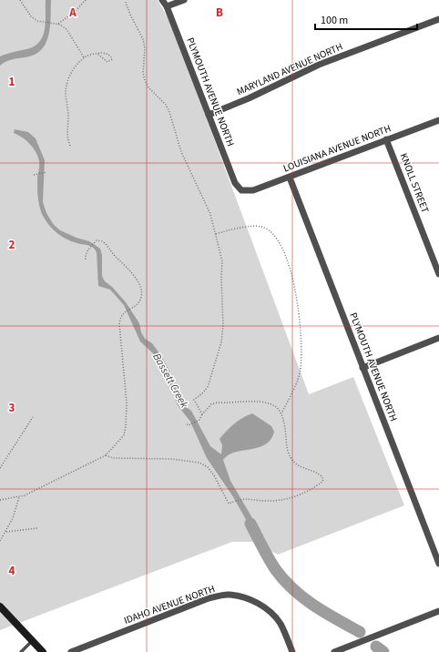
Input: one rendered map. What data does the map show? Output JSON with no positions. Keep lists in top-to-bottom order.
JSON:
{
  "streets": {
    "street": [
      "MARYLAND AVENUE NORTH",
      "PLYMOUTH AVENUE NORTH",
      "LOUISIANA AVENUE NORTH",
      "KNOLL STREET",
      "IDAHO AVENUE NORTH"
    ]
  },
  "crossings": [
    ["MARYLAND AVENUE NORTH", "PLYMOUTH AVENUE NORTH"],
    ["PLYMOUTH AVENUE NORTH", "LOUISIANA AVENUE NORTH"],
    ["LOUISIANA AVENUE NORTH", "KNOLL STREET"]
  ],
  "water": ["Bassett Creek"],
  "scale_bar": "100 m",
  "grid": {
    "columns": ["A", "B"],
    "rows": [
      "1",
      "2",
      "3",
      "4"
    ]
  }
}
